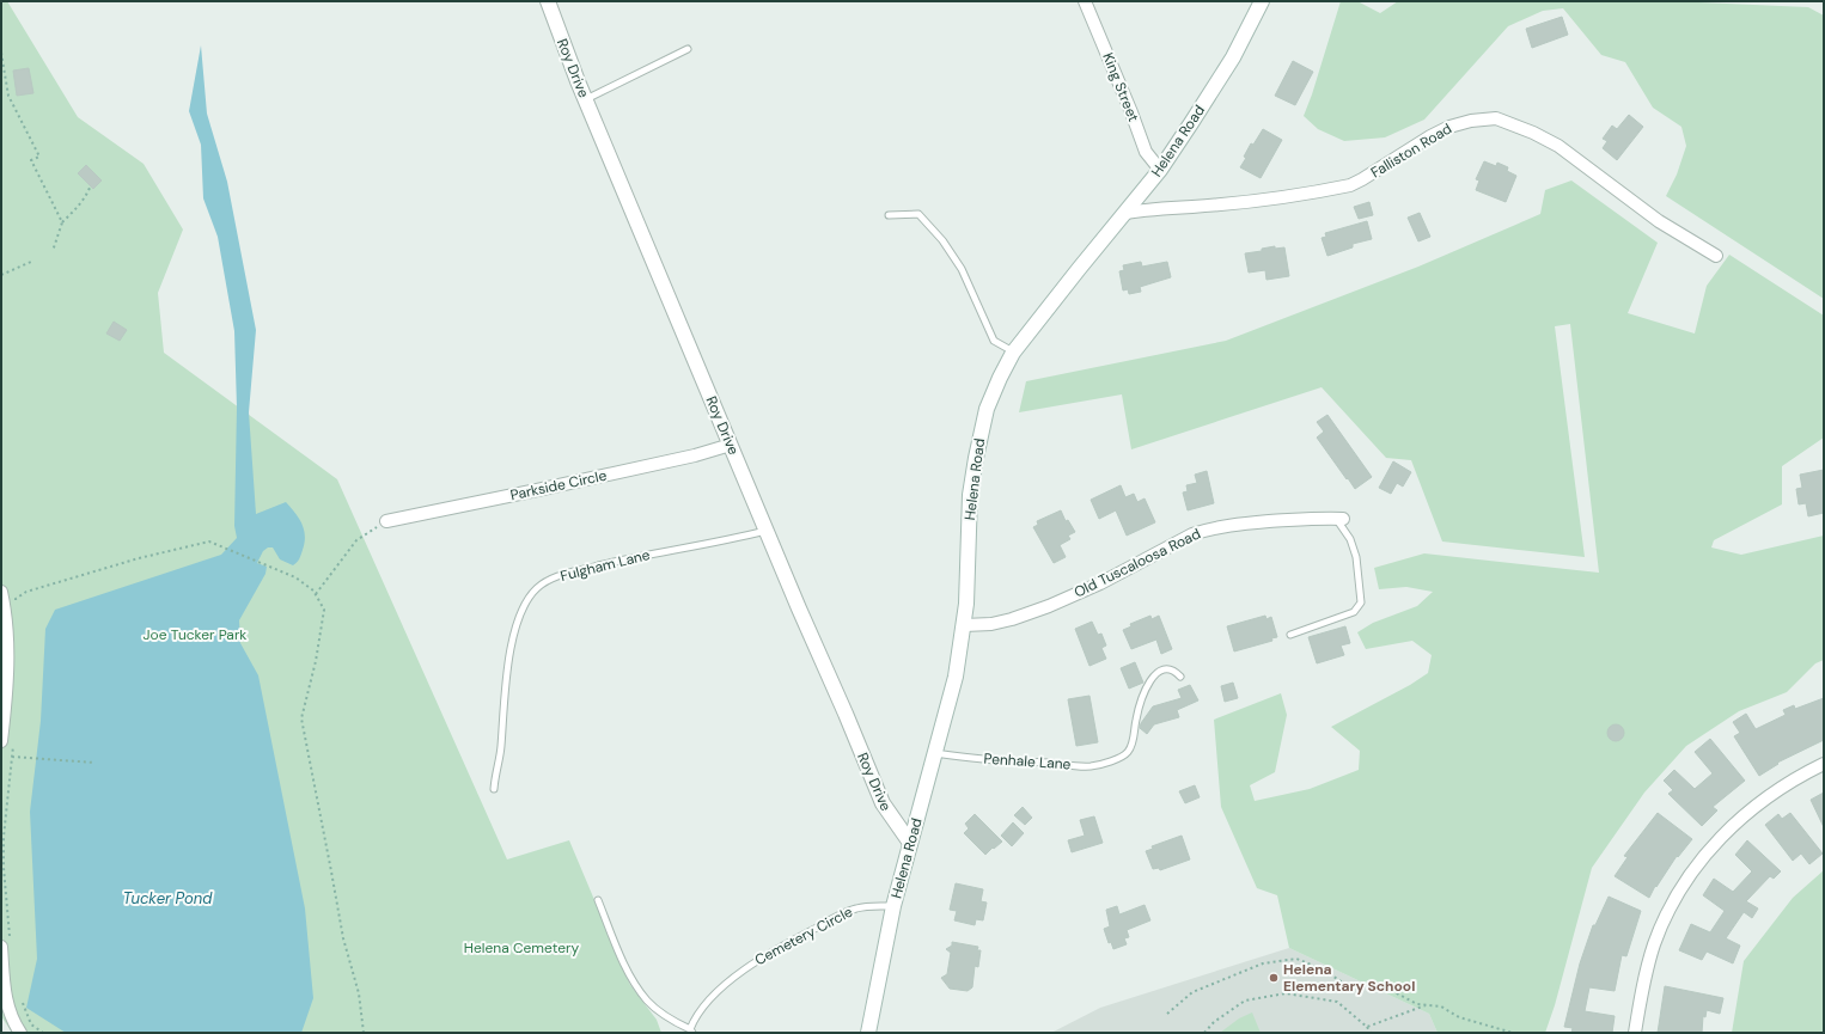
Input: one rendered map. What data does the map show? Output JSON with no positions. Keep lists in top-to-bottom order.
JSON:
{
  "streets": {
    "main road": ["Roy Drive", "Helena Road"],
    "street": [
      "King Street",
      "Falliston Road",
      "Parkside Circle",
      "Old Tuscaloosa Road"
    ],
    "lane": ["Fulgham Lane", "Penhale Lane", "Cemetery Circle"]
  },
  "crossings": [
    ["Roy Drive", "Helena Road"],
    ["Roy Drive", "Parkside Circle"],
    ["Roy Drive", "Fulgham Lane"],
    ["King Street", "Helena Road"],
    ["Helena Road", "Falliston Road"],
    ["Helena Road", "Old Tuscaloosa Road"],
    ["Helena Road", "Penhale Lane"],
    ["Helena Road", "Cemetery Circle"]
  ],
  "water": ["Tucker Pond"],
  "parks": ["Joe Tucker Park", "Helena Cemetery"],
  "places": ["Helena Elementary School"]
}
